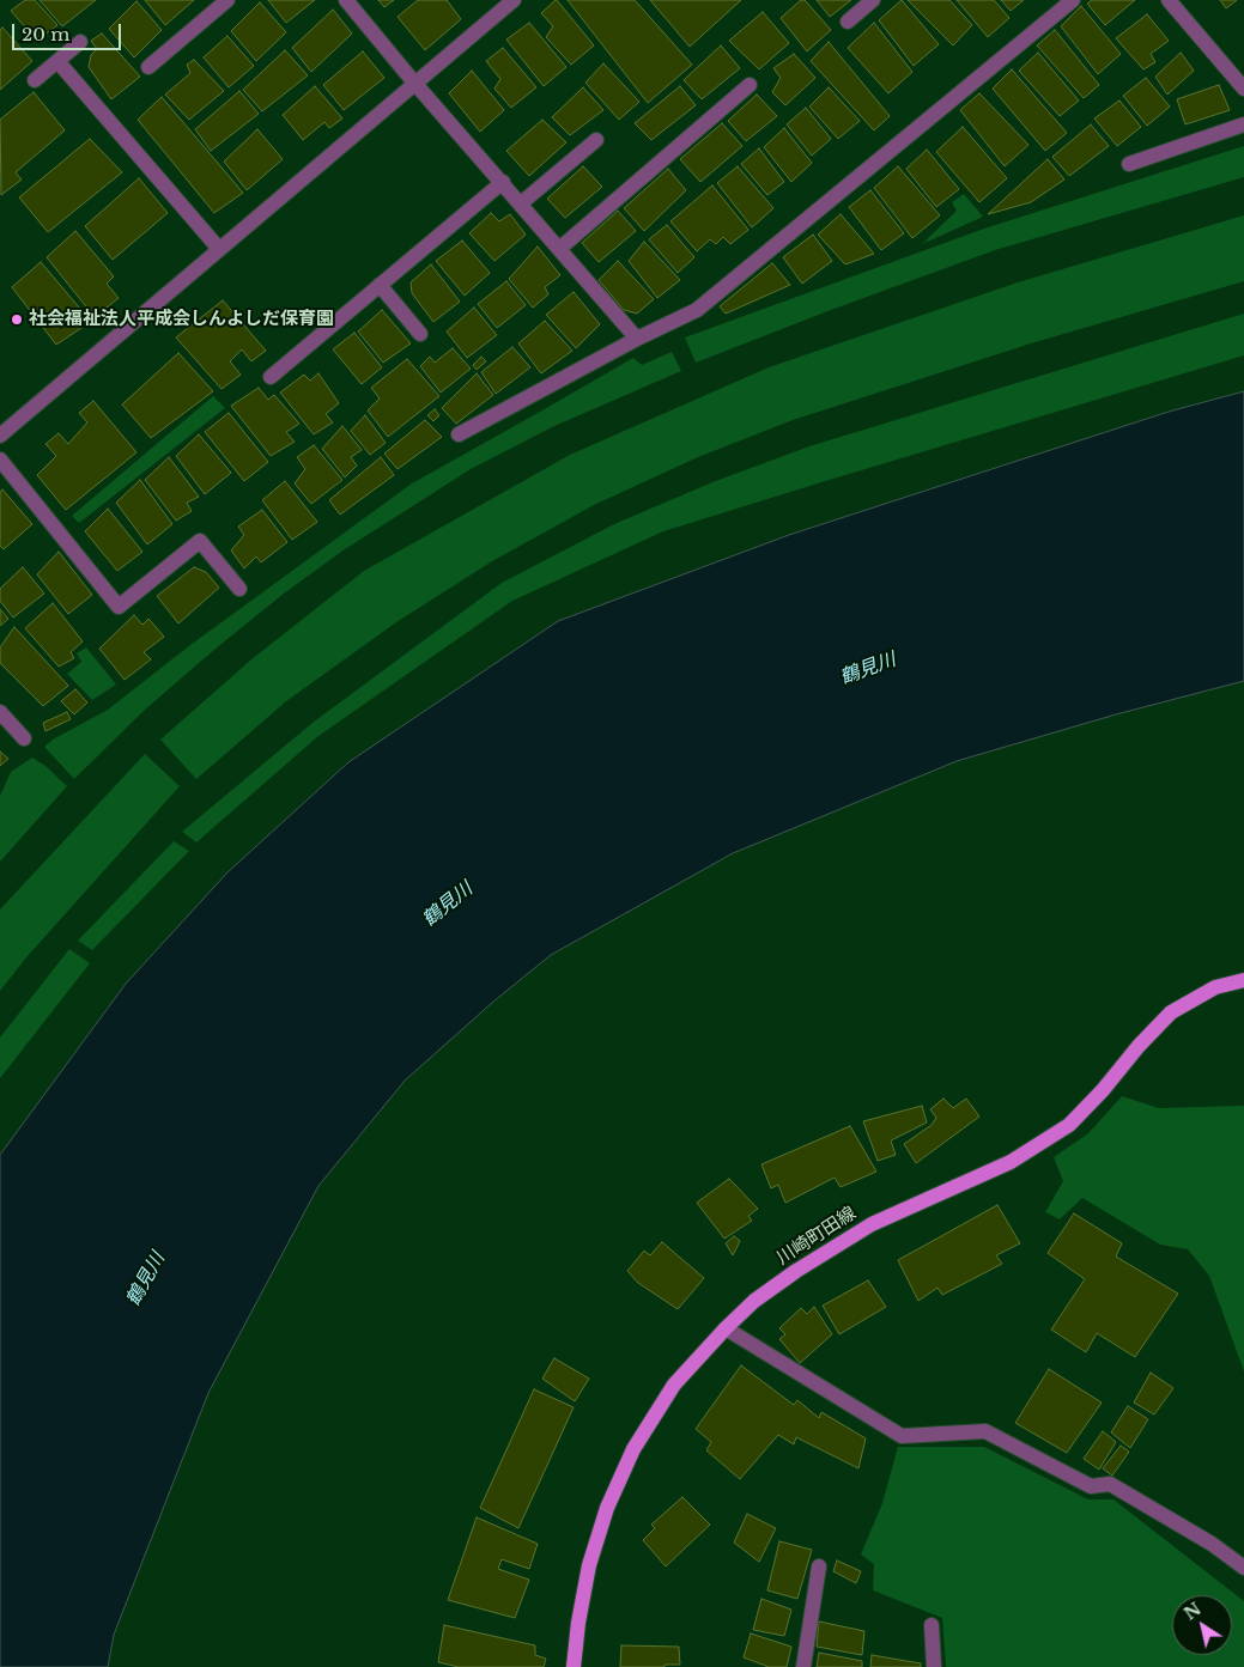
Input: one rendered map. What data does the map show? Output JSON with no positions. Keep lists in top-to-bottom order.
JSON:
{
  "streets": {
    "main road": ["川崎町田線"]
  },
  "water": ["鶴見川"],
  "places": ["社会福祉法人平成会しんよしだ保育園"],
  "scale_bar": "20 m",
  "north": "top left"
}
